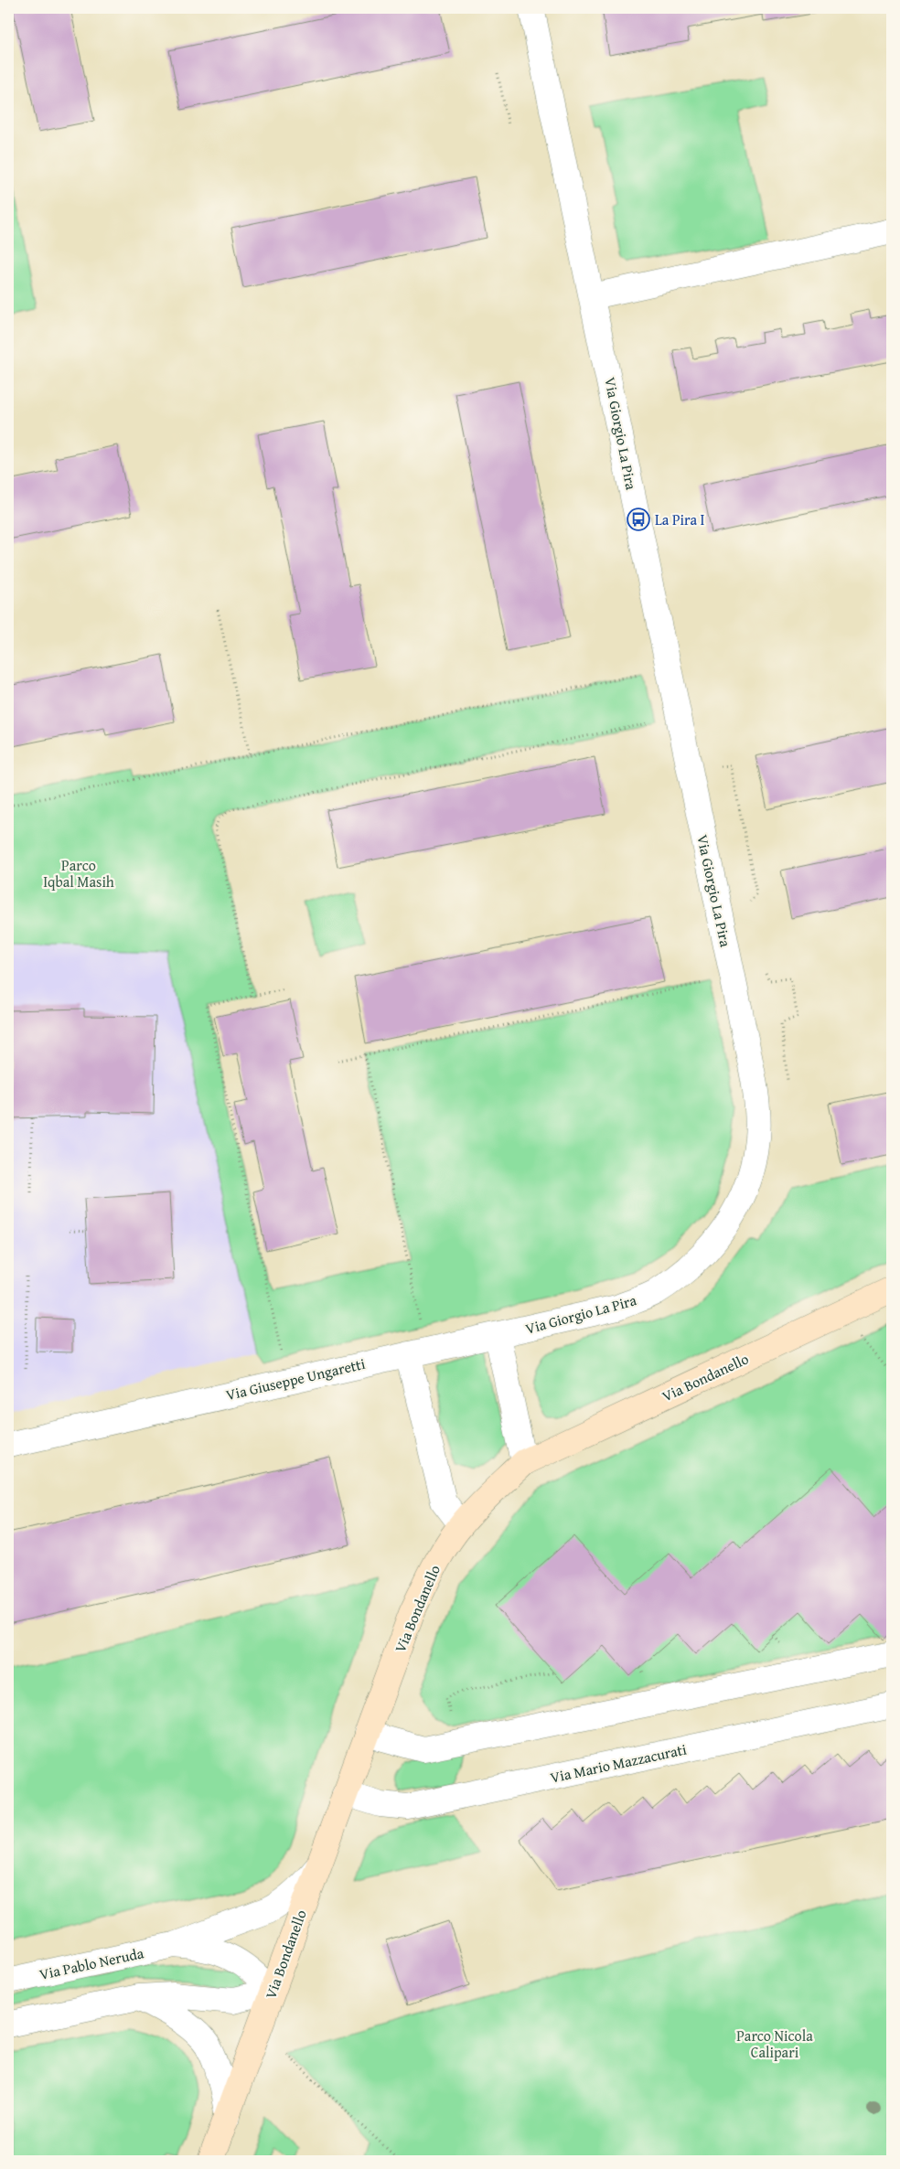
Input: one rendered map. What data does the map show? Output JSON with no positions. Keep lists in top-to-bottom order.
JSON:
{
  "streets": {
    "street": [
      "Via Giorgio La Pira",
      "Via Bondanello",
      "Via Giuseppe Ungaretti",
      "Via Mario Mazzacurati",
      "Via Pablo Neruda"
    ]
  },
  "crossings": [
    ["Via Giorgio La Pira", "Via Giuseppe Ungaretti"],
    ["Via Bondanello", "Via Mario Mazzacurati"],
    ["Via Bondanello", "Via Pablo Neruda"]
  ],
  "parks": ["Parco Iqbal Masih", "Parco Nicola Calipari"],
  "places": {
    "bus stop": ["La Pira I"]
  }
}
